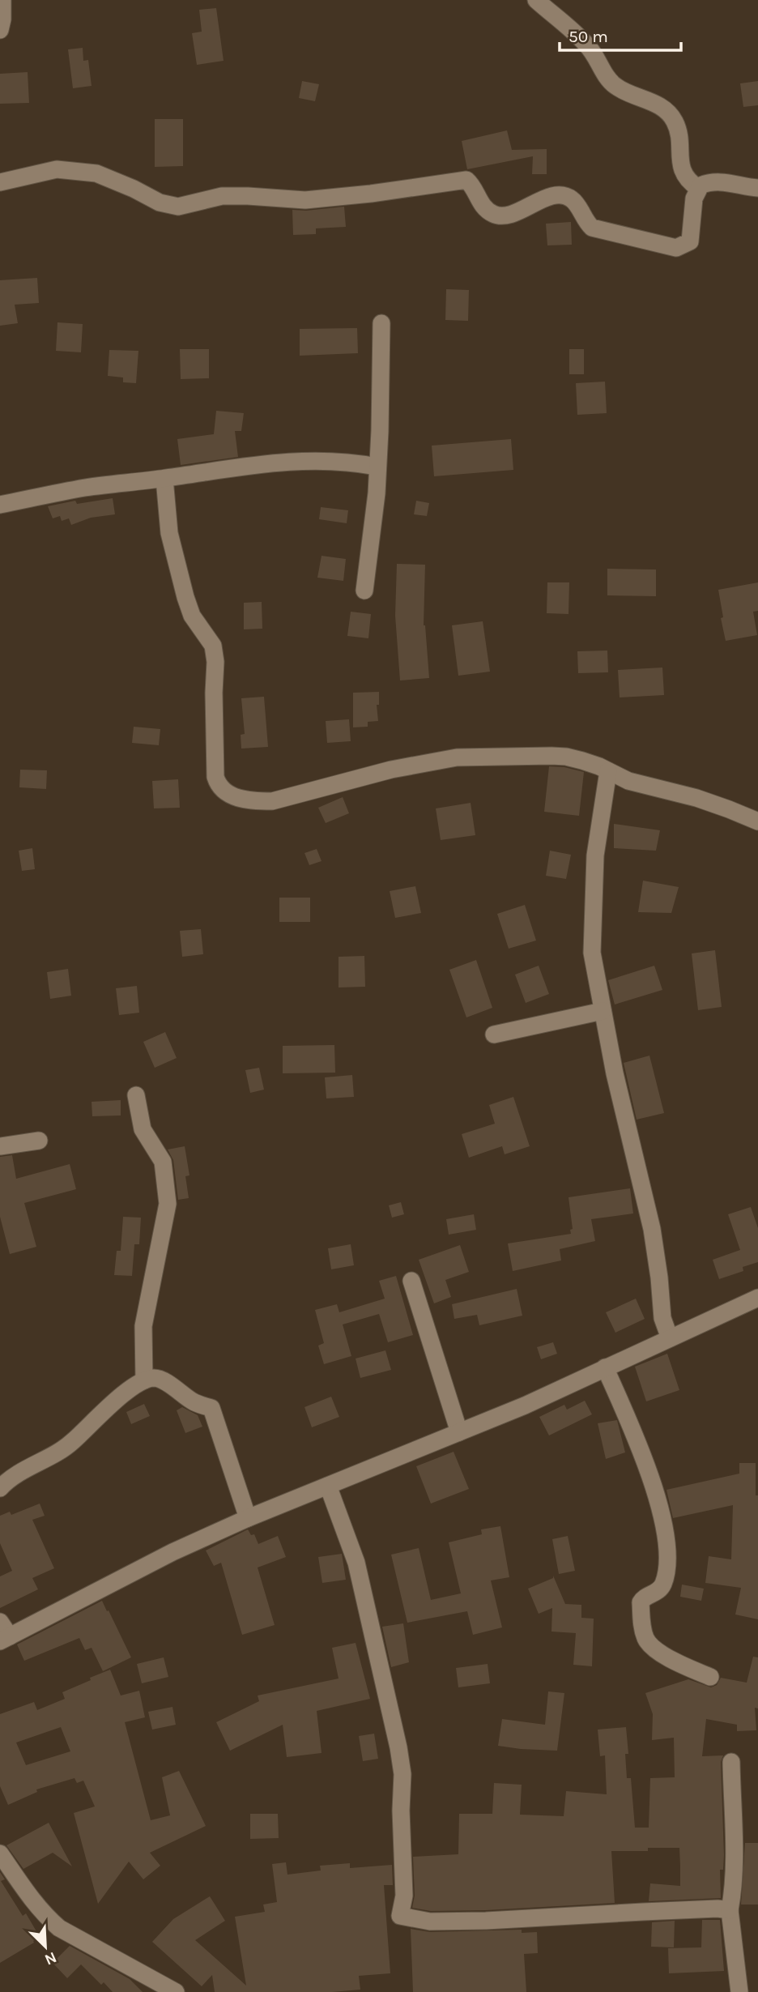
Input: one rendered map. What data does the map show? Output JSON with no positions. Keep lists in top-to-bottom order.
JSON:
{
  "scale_bar": "50 m",
  "north": "bottom right"
}
